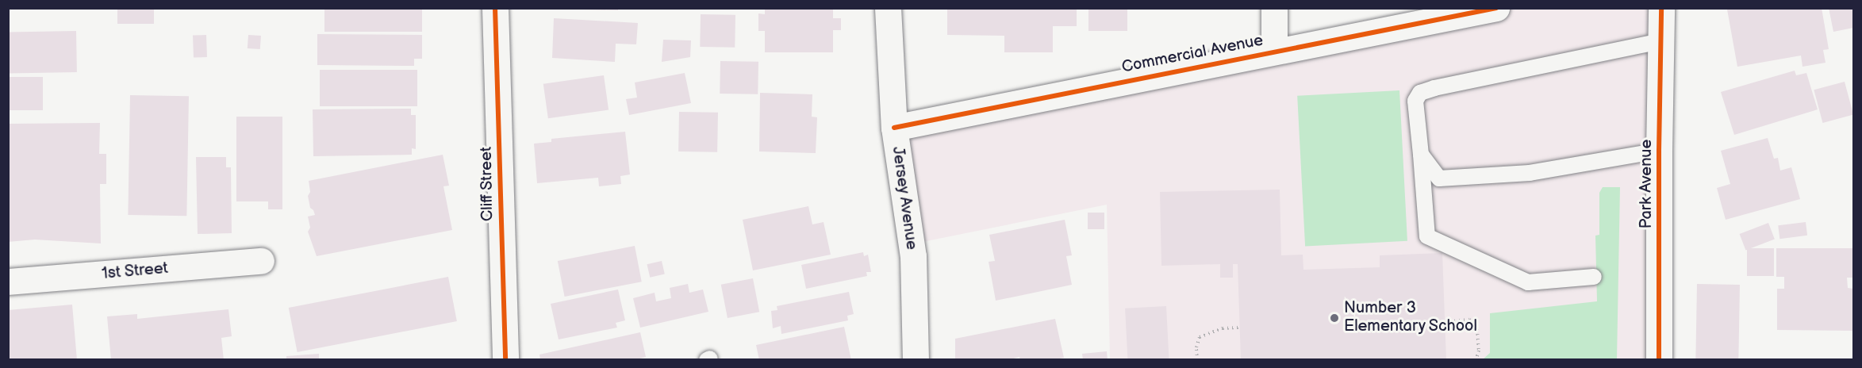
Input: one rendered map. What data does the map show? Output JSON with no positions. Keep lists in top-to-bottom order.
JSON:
{
  "streets": {
    "street": [
      "Commercial Avenue",
      "Cliff Street",
      "Park Avenue",
      "Jersey Avenue",
      "1st Street"
    ]
  },
  "crossings": [
    ["Commercial Avenue", "Jersey Avenue"]
  ],
  "places": ["Number 3 Elementary School"]
}
